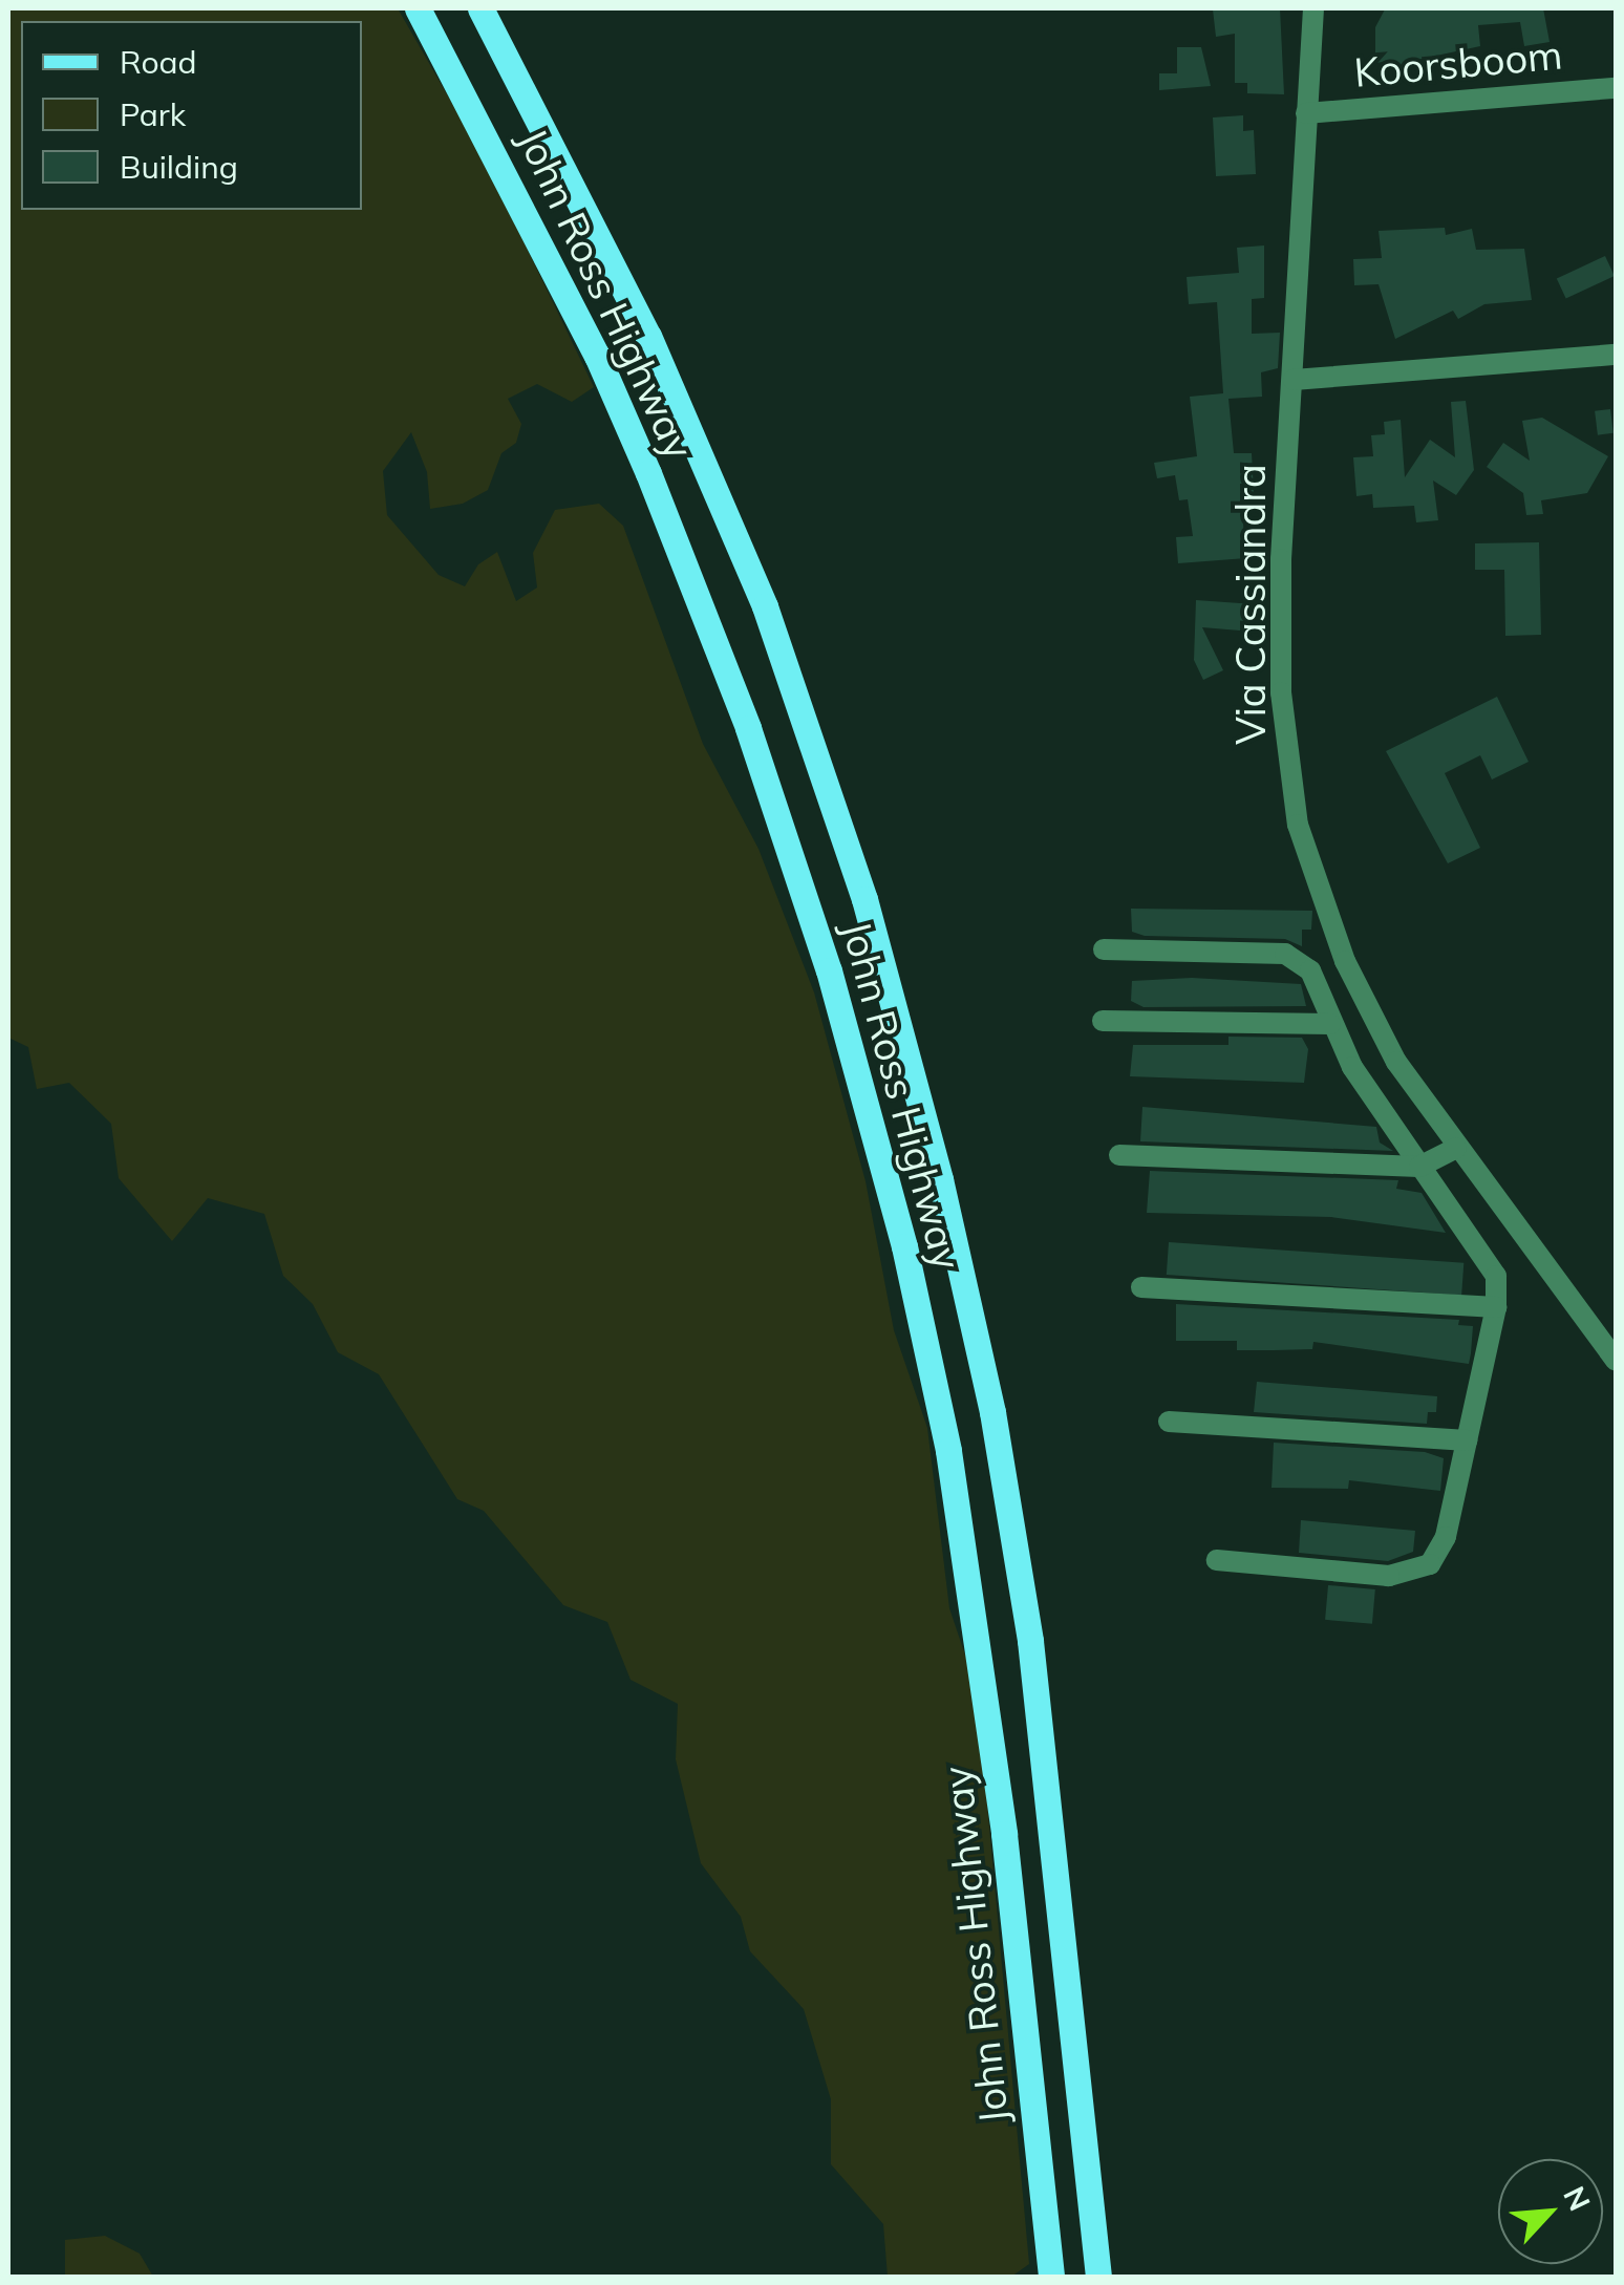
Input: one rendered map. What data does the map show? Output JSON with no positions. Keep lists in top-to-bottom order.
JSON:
{
  "streets": {
    "main road": ["John Ross Highway"],
    "street": ["Koorsboom", "Via Cassiandra"]
  },
  "crossings": [
    ["Koorsboom", "Via Cassiandra"]
  ],
  "legend": ["Road", "Park", "Building"],
  "north": "top right"
}
